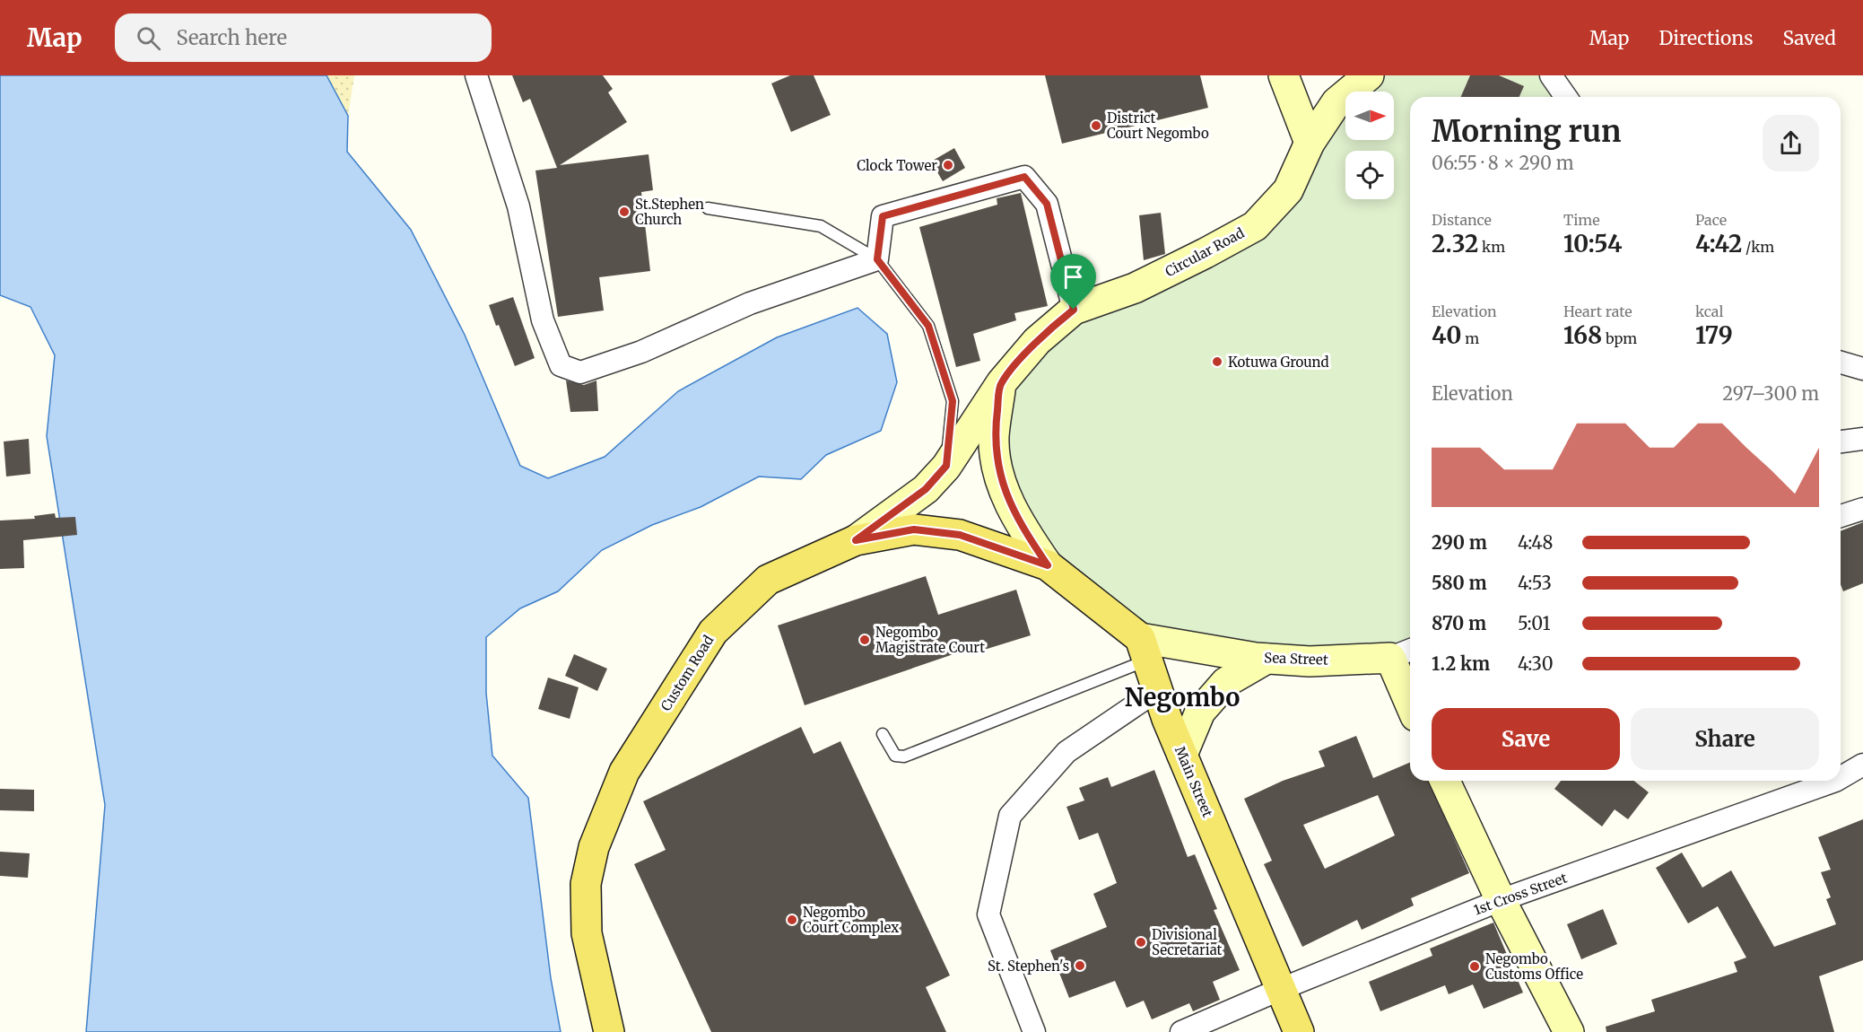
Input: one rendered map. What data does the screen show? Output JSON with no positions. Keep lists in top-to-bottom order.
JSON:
{
  "streets": {
    "main road": ["Custom Road", "Main Street"],
    "street": ["Circular Road", "Sea Street", "1st Cross Street"]
  },
  "crossings": [
    ["Circular Road", "Custom Road"],
    ["Sea Street", "Main Street"],
    ["Main Street", "1st Cross Street"]
  ],
  "districts": ["Negombo"],
  "places": [
    "District Court Negombo",
    "Clock Tower",
    "St.Stephen Church",
    "Kotuwa Ground",
    "Negombo Magistrate Court",
    "Negombo Court Complex",
    "Divisional Secretariat",
    "St. Stephen's",
    "Negombo Customs Office"
  ],
  "north": "right",
  "page": {
    "header": "Map",
    "search": "Search here",
    "nav": ["Map", "Directions", "Saved"],
    "heading": ["Morning run", "06:55 · 8 × 290 m"],
    "stats": [
      ["Distance", "2.32 km"],
      ["Time", "10:54"],
      ["Pace", "4:42 /km"],
      ["Elevation", "40 m"],
      ["Heart rate", "168 bpm"],
      ["kcal", "179"]
    ],
    "chart": ["Elevation", "297–300 m"],
    "list": [
      {
        "name": "290 m",
        "note": "4:48"
      },
      {
        "name": "580 m",
        "note": "4:53"
      },
      {
        "name": "870 m",
        "note": "5:01"
      },
      {
        "name": "1.2 km",
        "note": "4:30"
      }
    ],
    "buttons": ["Save", "Share"]
  }
}
